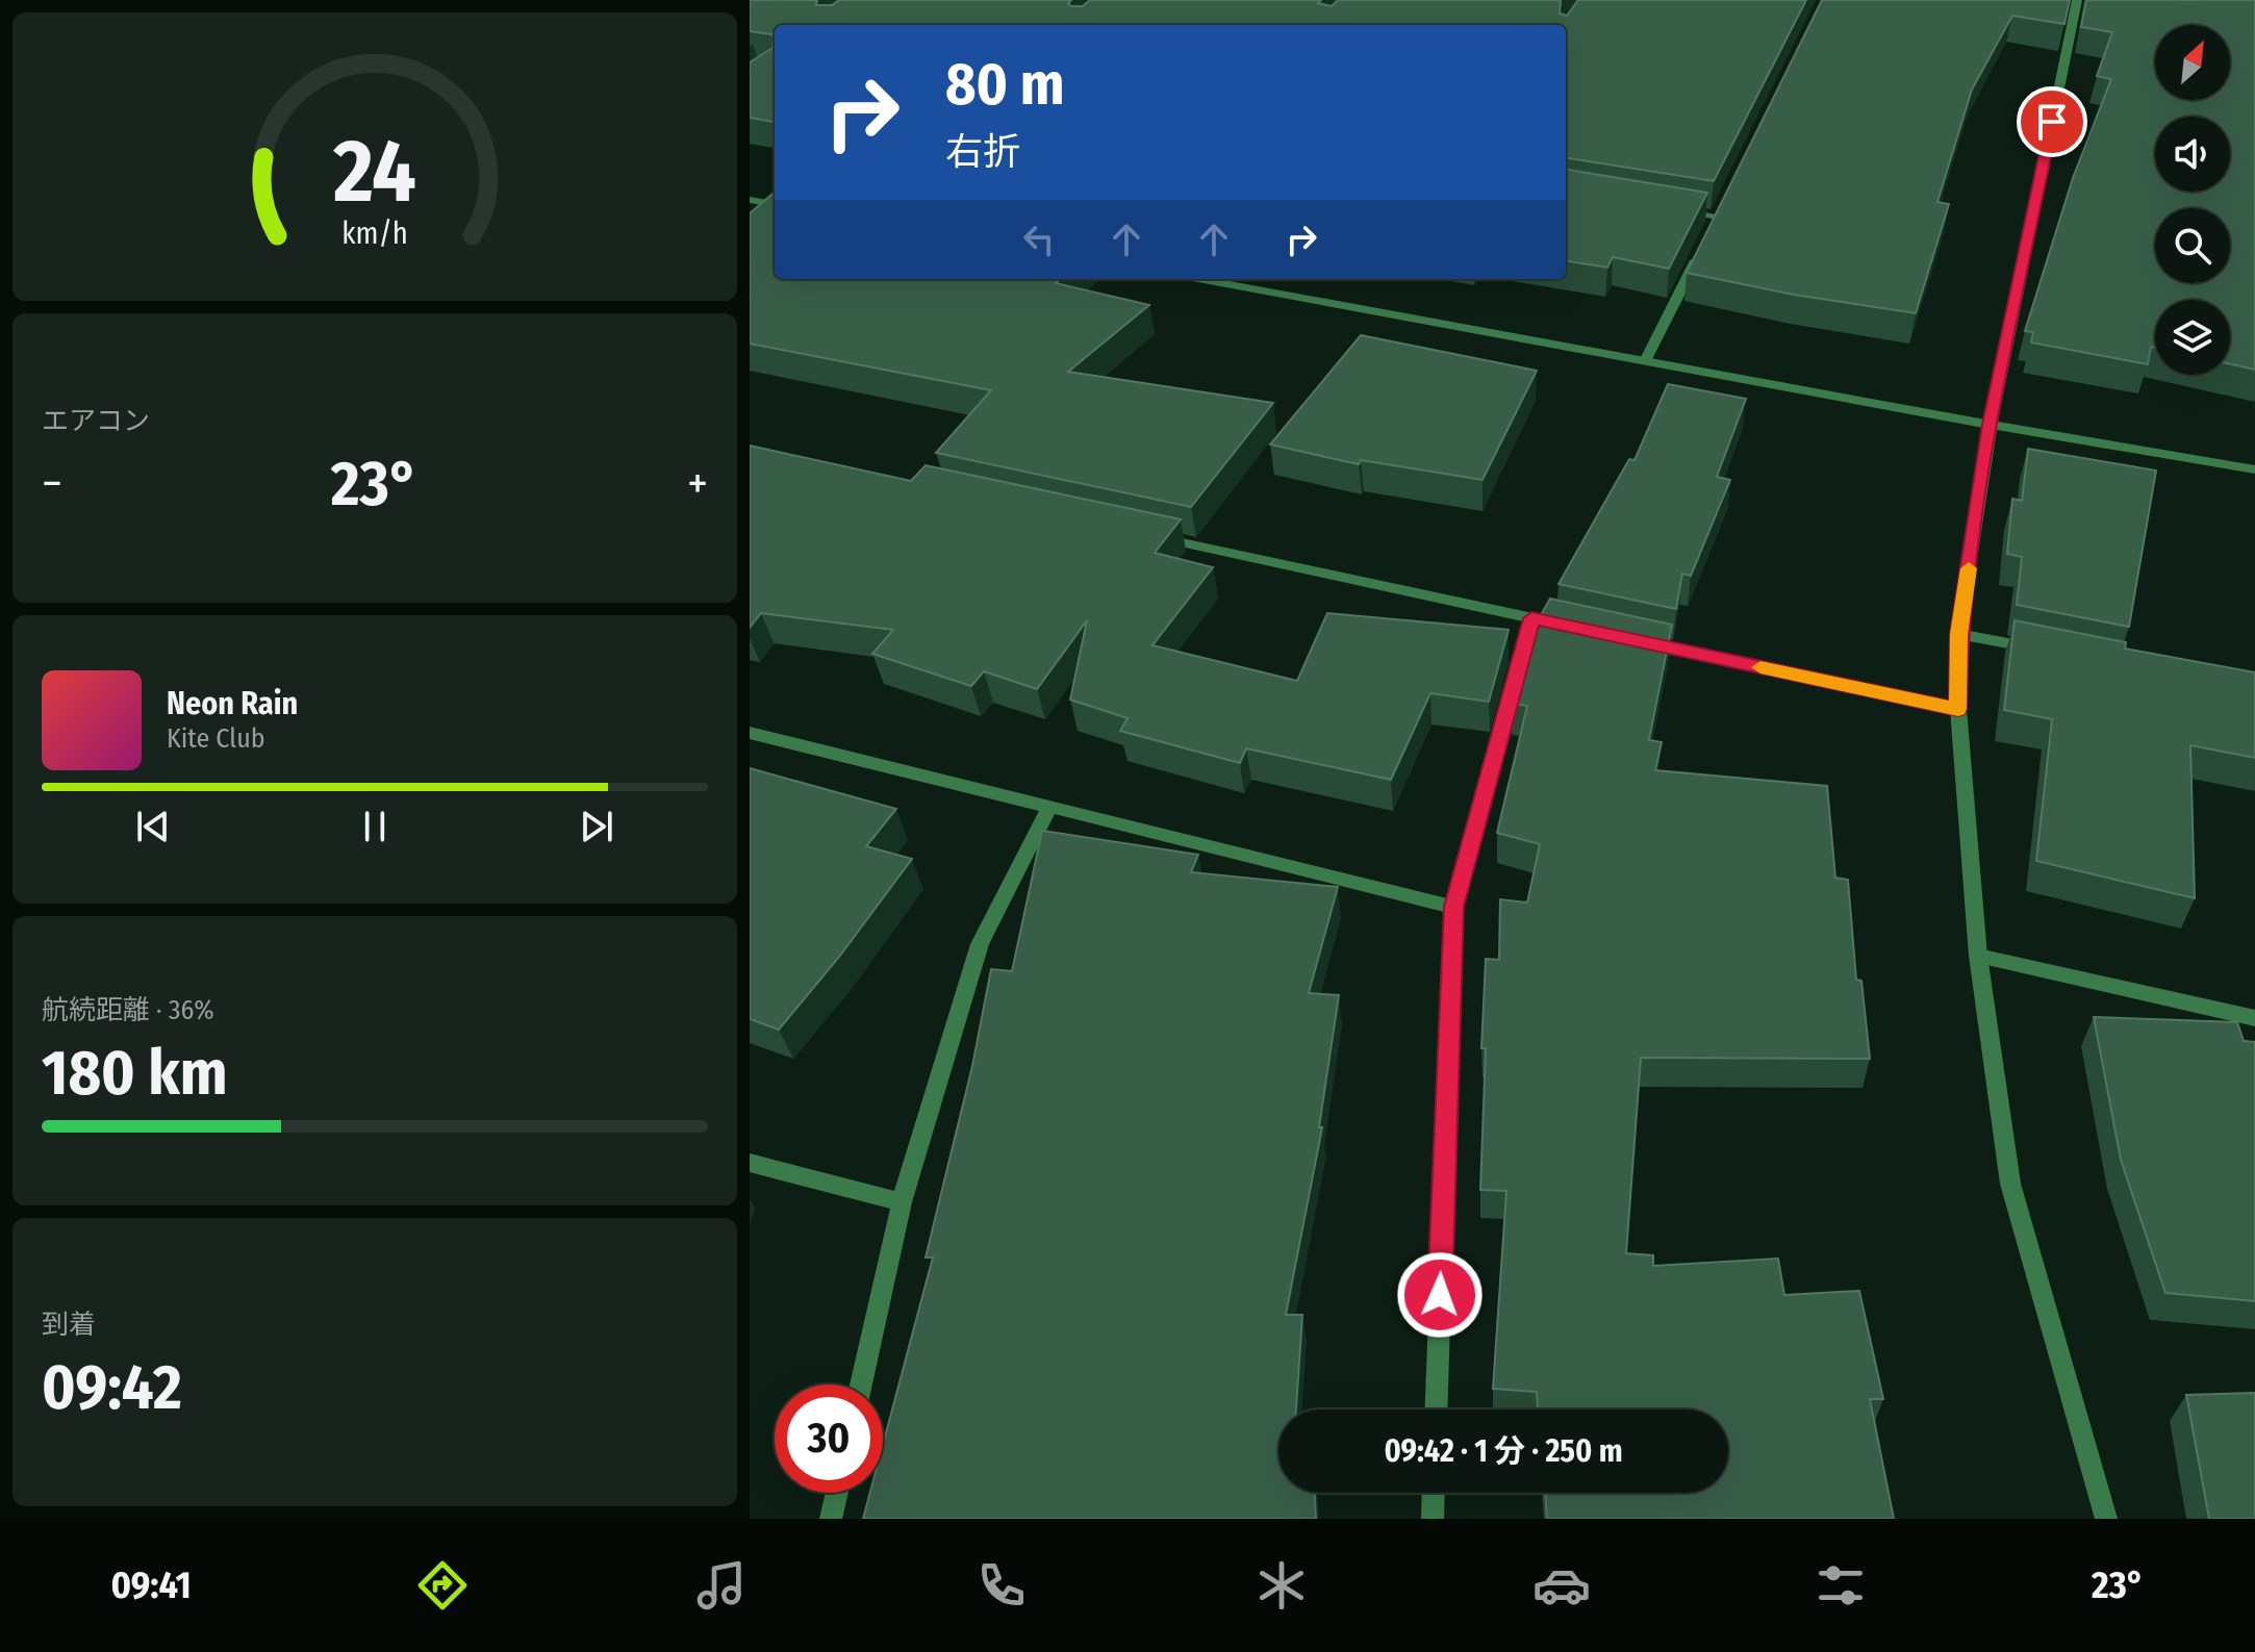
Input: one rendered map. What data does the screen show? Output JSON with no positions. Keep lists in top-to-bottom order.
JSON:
{
  "north": "top right",
  "page": {
    "turn": ["80 m", "右折"],
    "tile": [
      "エアコン",
      ["航続距離 · 36%", "180 km"],
      ["到着", "09:42"]
    ],
    "heat": ["−", "23°", "+"],
    "song": ["Neon Rain", "Kite Club"],
    "limit": "30",
    "trip": "09:42 · 1 分 · 250 m",
    "tabs": ["09:41", "23°"],
    "gauge": ["24", "km/h"]
  }
}
